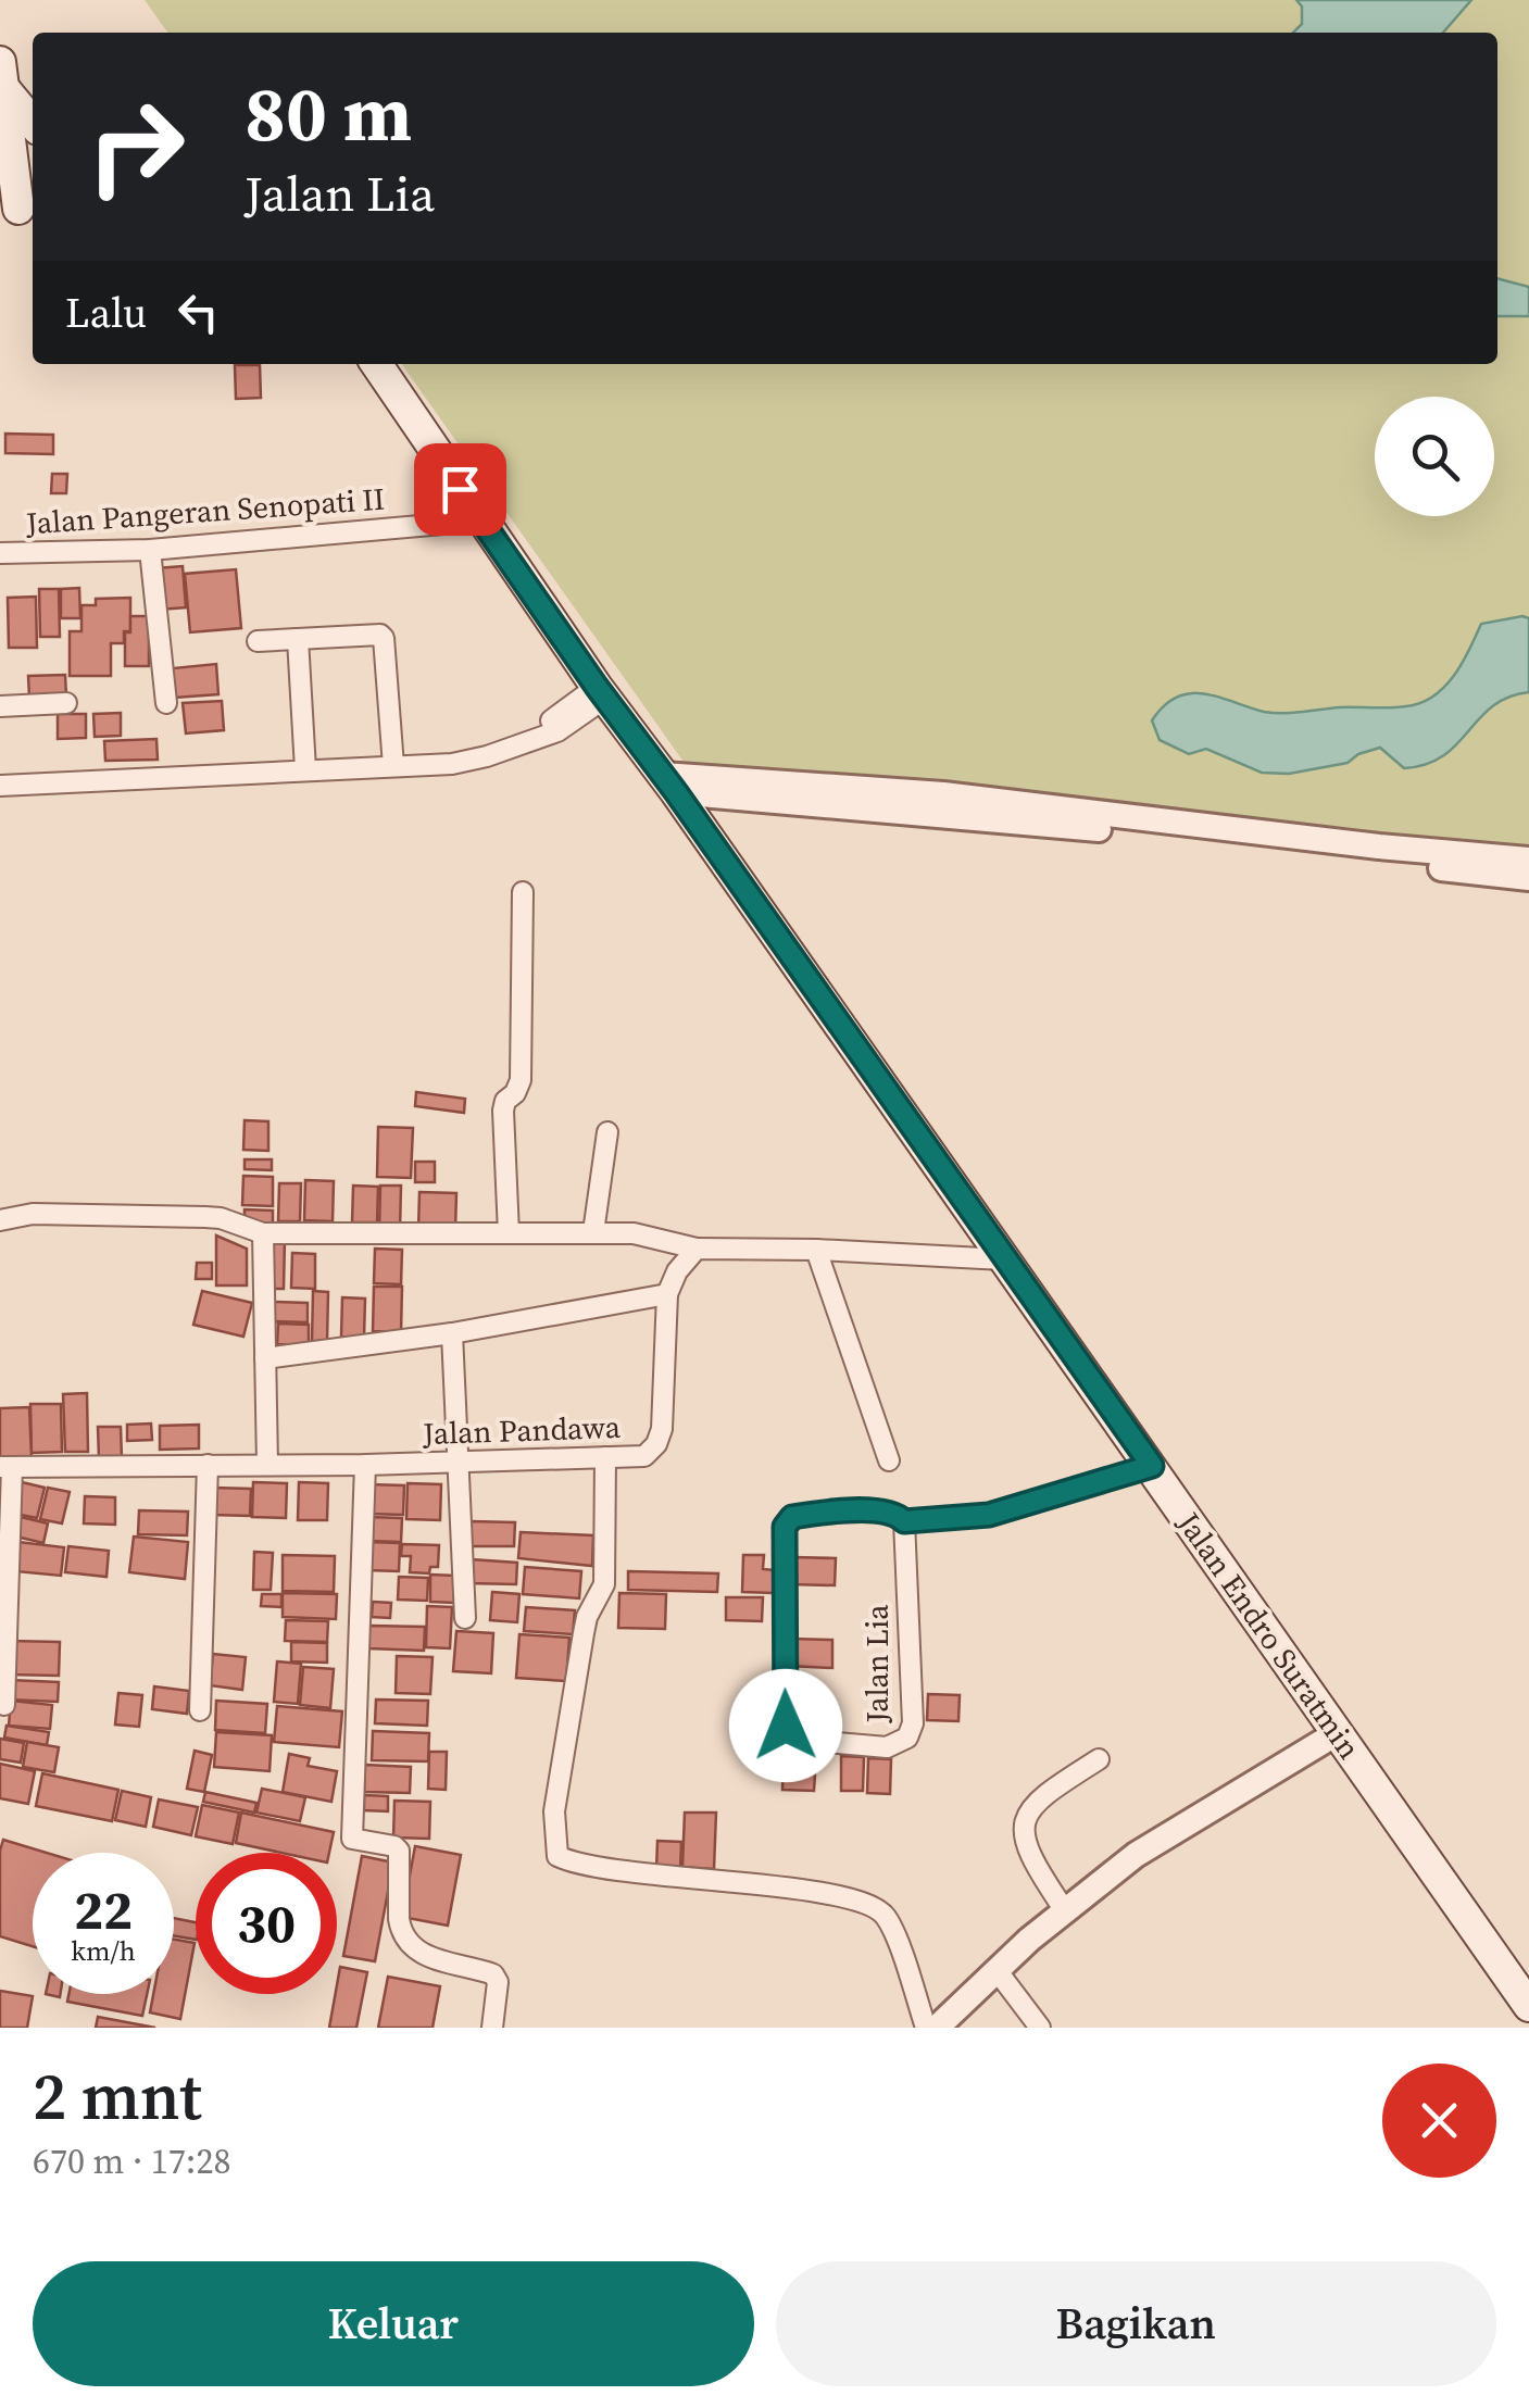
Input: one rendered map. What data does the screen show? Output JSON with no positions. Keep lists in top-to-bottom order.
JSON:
{
  "streets": {
    "main road": ["Jalan Endro Suratmin"],
    "street": ["Jalan Pangeran Senopati II", "Jalan Pandawa", "Jalan Lia"]
  },
  "crossings": [
    ["Jalan Pangeran Senopati II", "Jalan Endro Suratmin"],
    ["Jalan Endro Suratmin", "Jalan Lia"]
  ],
  "page": {
    "turn": ["80 m", "Jalan Lia"],
    "then": "Lalu",
    "speed": "22 km/h",
    "limit": "30",
    "heading": ["2 mnt", "670 m · 17:28"],
    "buttons": ["Keluar", "Bagikan"]
  }
}
